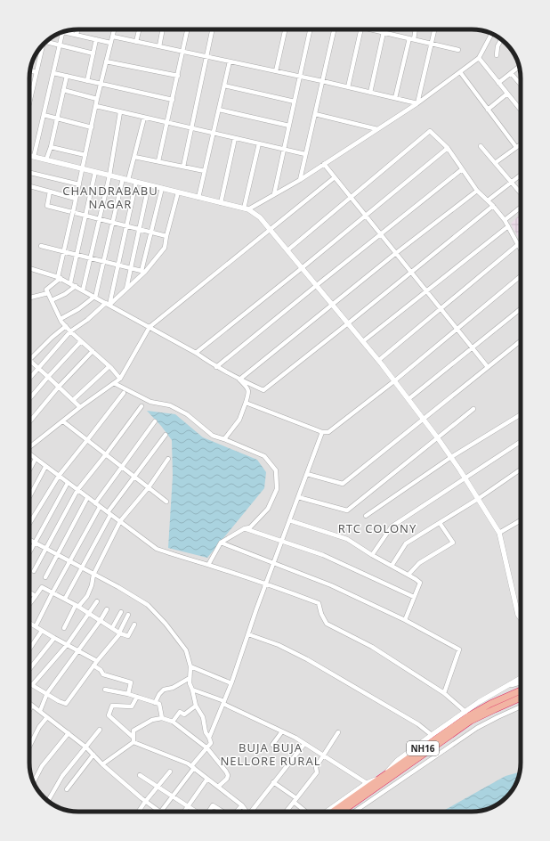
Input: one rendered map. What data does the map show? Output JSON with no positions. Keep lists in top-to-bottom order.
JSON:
{
  "streets": {
    "highway": ["NH16"]
  },
  "districts": ["CHANDRABABU NAGAR", "RTC COLONY", "BUJA BUJA NELLORE RURAL"]
}
